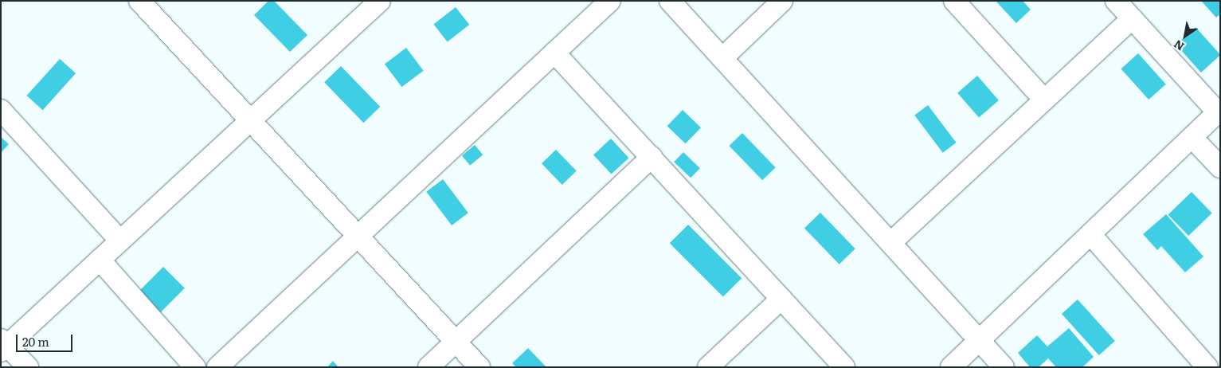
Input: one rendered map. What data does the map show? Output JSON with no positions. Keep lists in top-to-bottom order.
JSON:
{
  "scale_bar": "20 m",
  "north": "bottom left"
}
